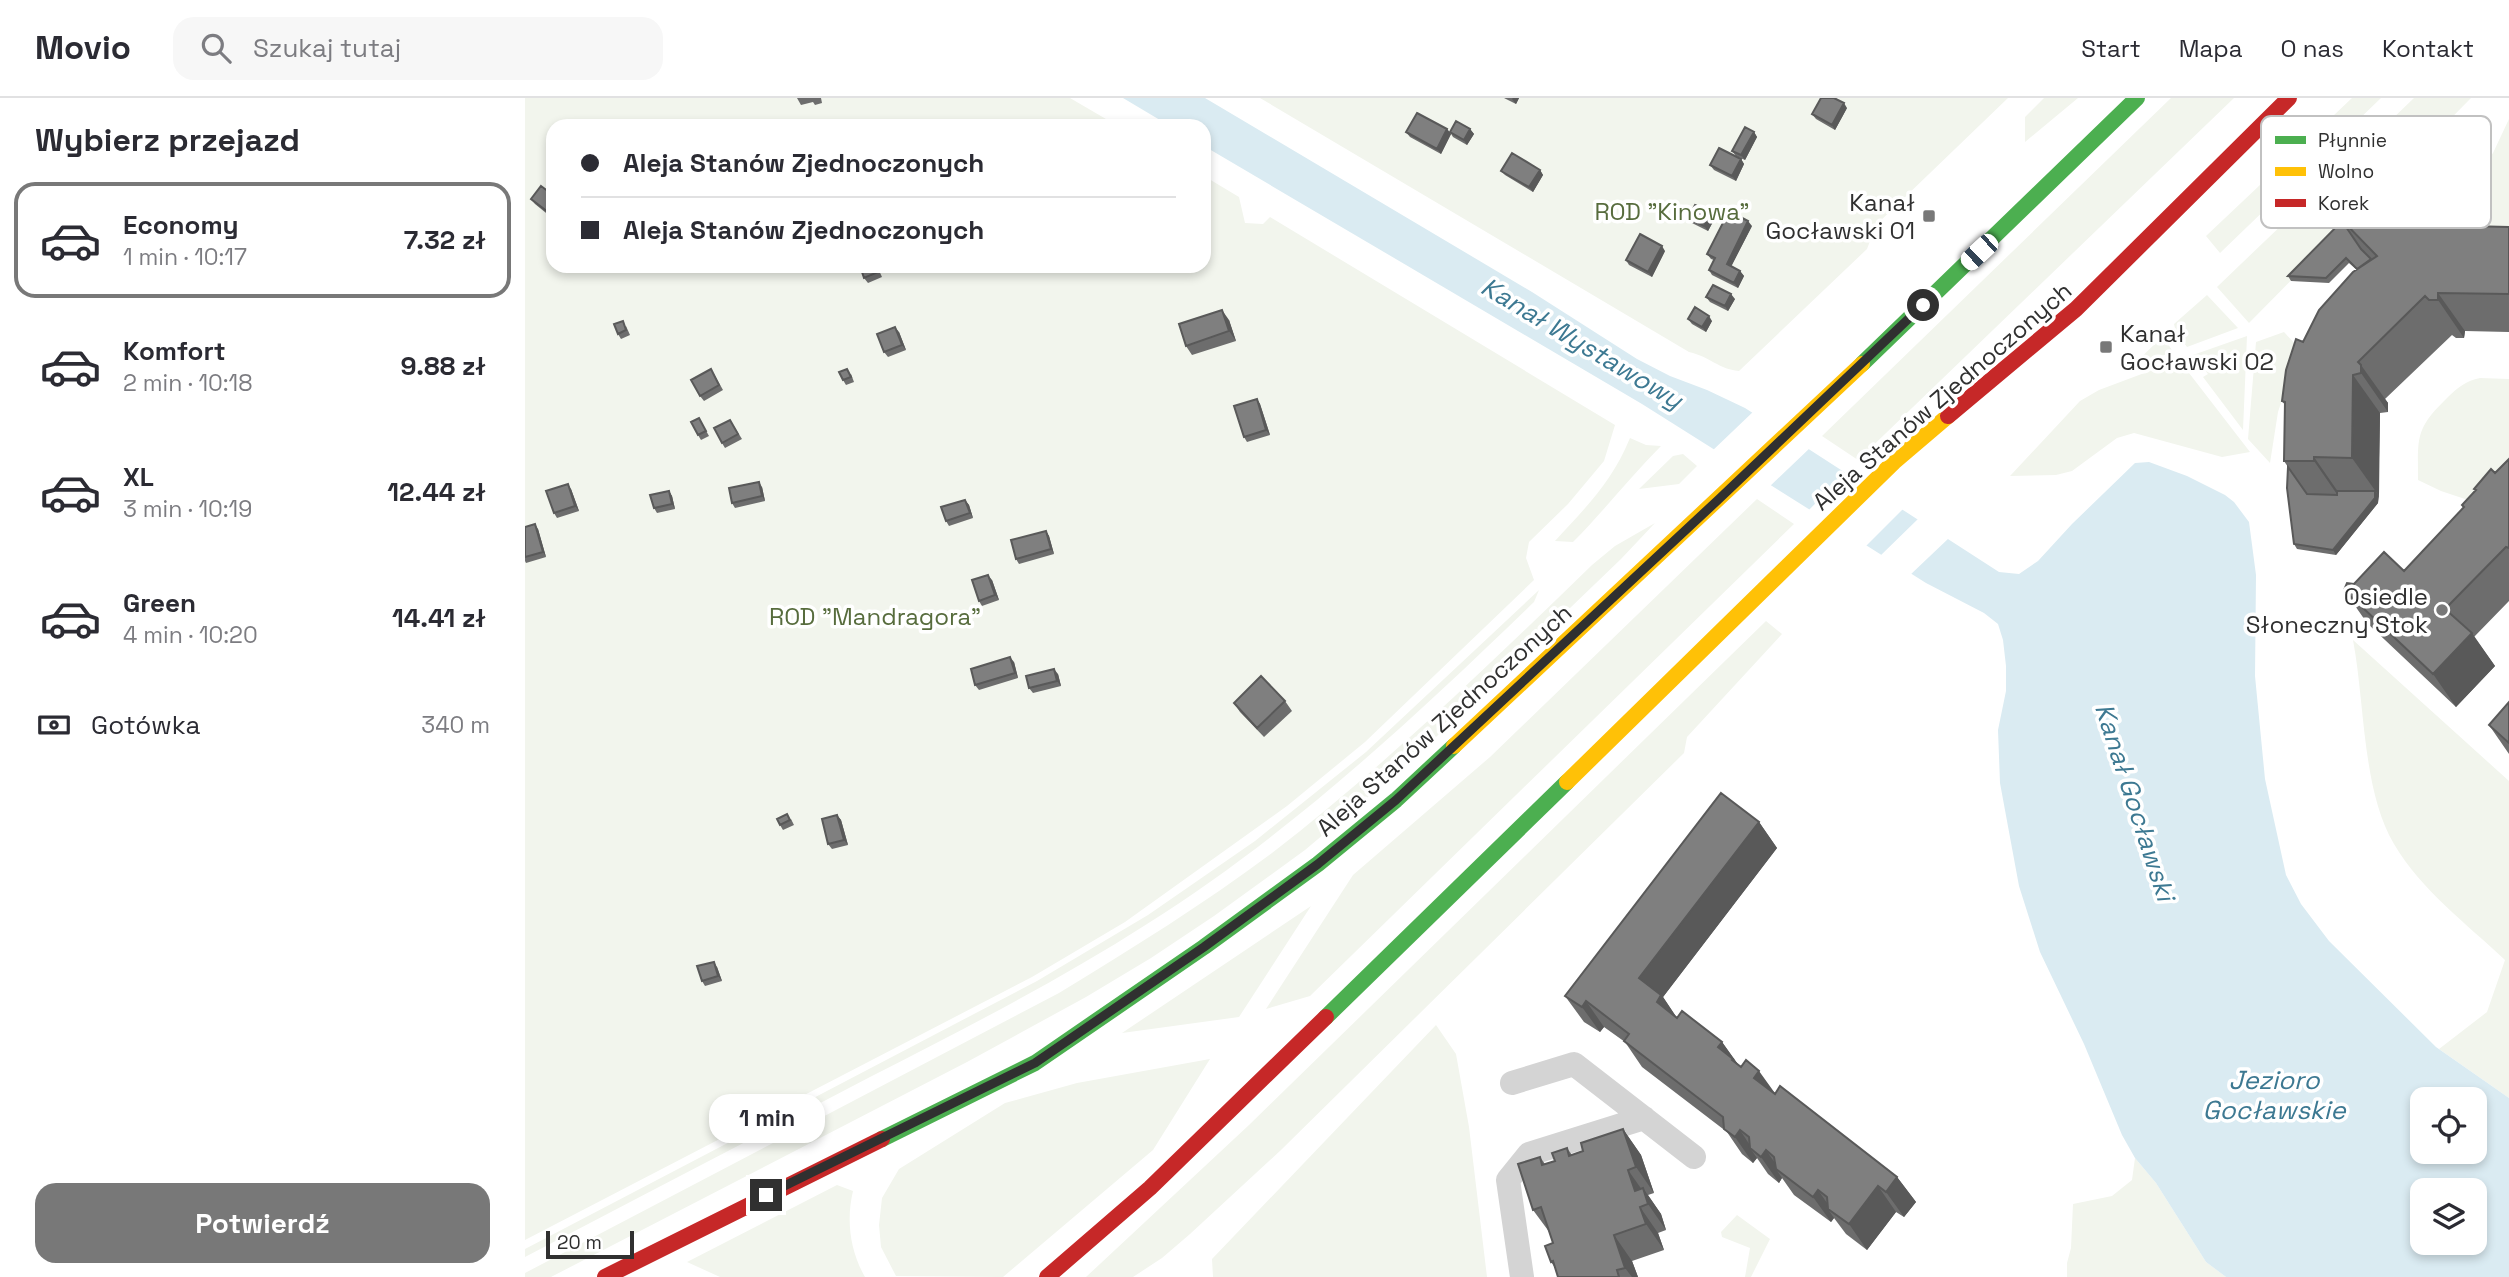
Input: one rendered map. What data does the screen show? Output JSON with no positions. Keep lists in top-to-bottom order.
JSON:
{
  "streets": {
    "main road": ["Aleja Stanów Zjednoczonych"]
  },
  "water": ["Kanał Wystawowy", "Kanał Gocławski", "Jezioro Gocławskie"],
  "parks": ["ROD \"Kinowa\"", "ROD \"Mandragora\""],
  "places": {
    "transit": ["Kanał Gocławski 01", "Kanał Gocławski 02"],
    "other": ["Osiedle Słoneczny Stok"]
  },
  "legend": ["Płynnie", "Wolno", "Korek"],
  "scale_bar": "20 m",
  "page": {
    "header": "Movio",
    "search": "Szukaj tutaj",
    "nav": [
      "Start",
      "Mapa",
      "O nas",
      "Kontakt"
    ],
    "heading": "Wybierz przejazd",
    "banner": ["Aleja Stanów Zjednoczonych", "Aleja Stanów Zjednoczonych"],
    "list": [
      {
        "name": "Economy",
        "note": "1 min · 10:17",
        "value": "7.32 zł"
      },
      {
        "name": "Komfort",
        "note": "2 min · 10:18",
        "value": "9.88 zł"
      },
      {
        "name": "XL",
        "note": "3 min · 10:19",
        "value": "12.44 zł"
      },
      {
        "name": "Green",
        "note": "4 min · 10:20",
        "value": "14.41 zł"
      }
    ],
    "pay": ["Gotówka", "340 m"],
    "bubble": "1 min",
    "buttons": "Potwierdź",
    "scale": "20 m"
  }
}
